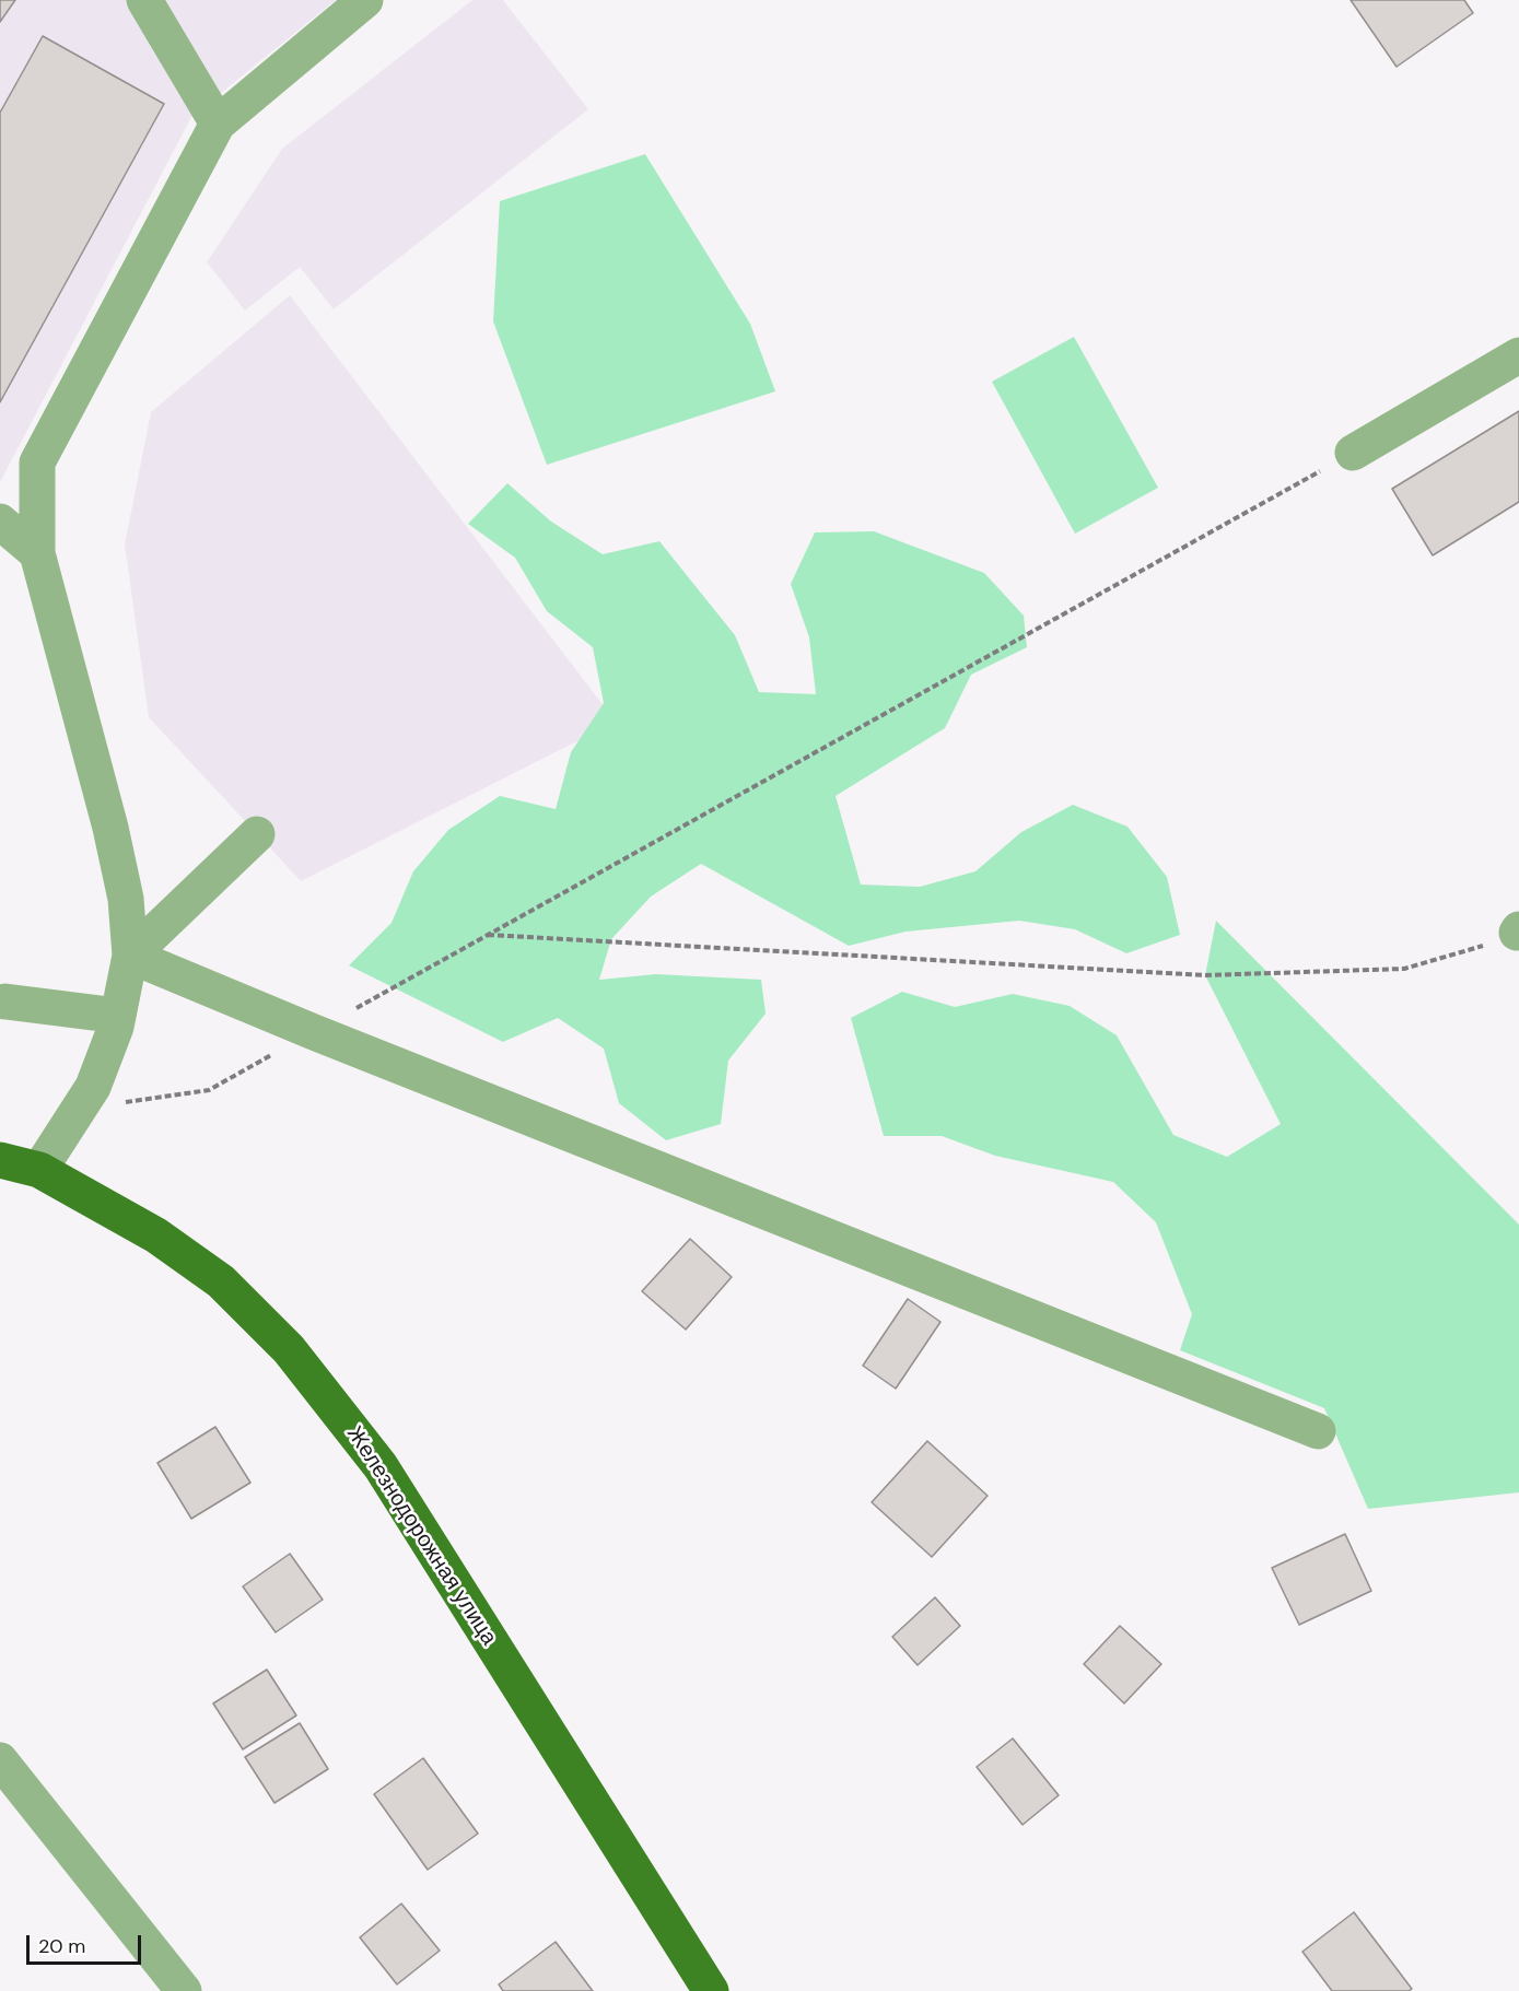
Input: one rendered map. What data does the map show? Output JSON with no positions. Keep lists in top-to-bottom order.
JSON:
{
  "streets": {
    "main road": ["Железнодорожная улица"]
  },
  "scale_bar": "20 m"
}
